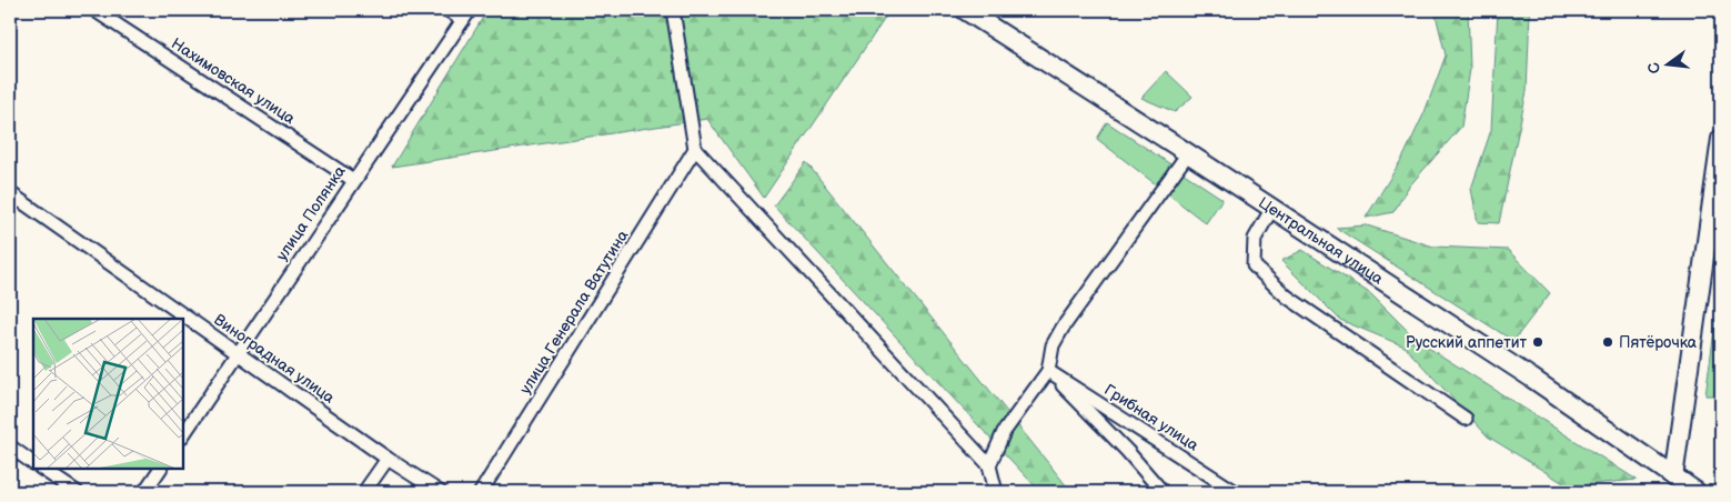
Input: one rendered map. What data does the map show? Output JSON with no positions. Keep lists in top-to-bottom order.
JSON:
{
  "streets": {
    "main road": ["Центральная улица"],
    "street": [
      "Нахимовская улица",
      "улица Полянка",
      "улица Генерала Ватутина",
      "Виноградная улица",
      "Грибная улица"
    ]
  },
  "crossings": [
    ["Нахимовская улица", "улица Полянка"],
    ["улица Полянка", "Виноградная улица"]
  ],
  "places": ["Русский аппетит", "Пятёрочка"],
  "north": "left"
}
